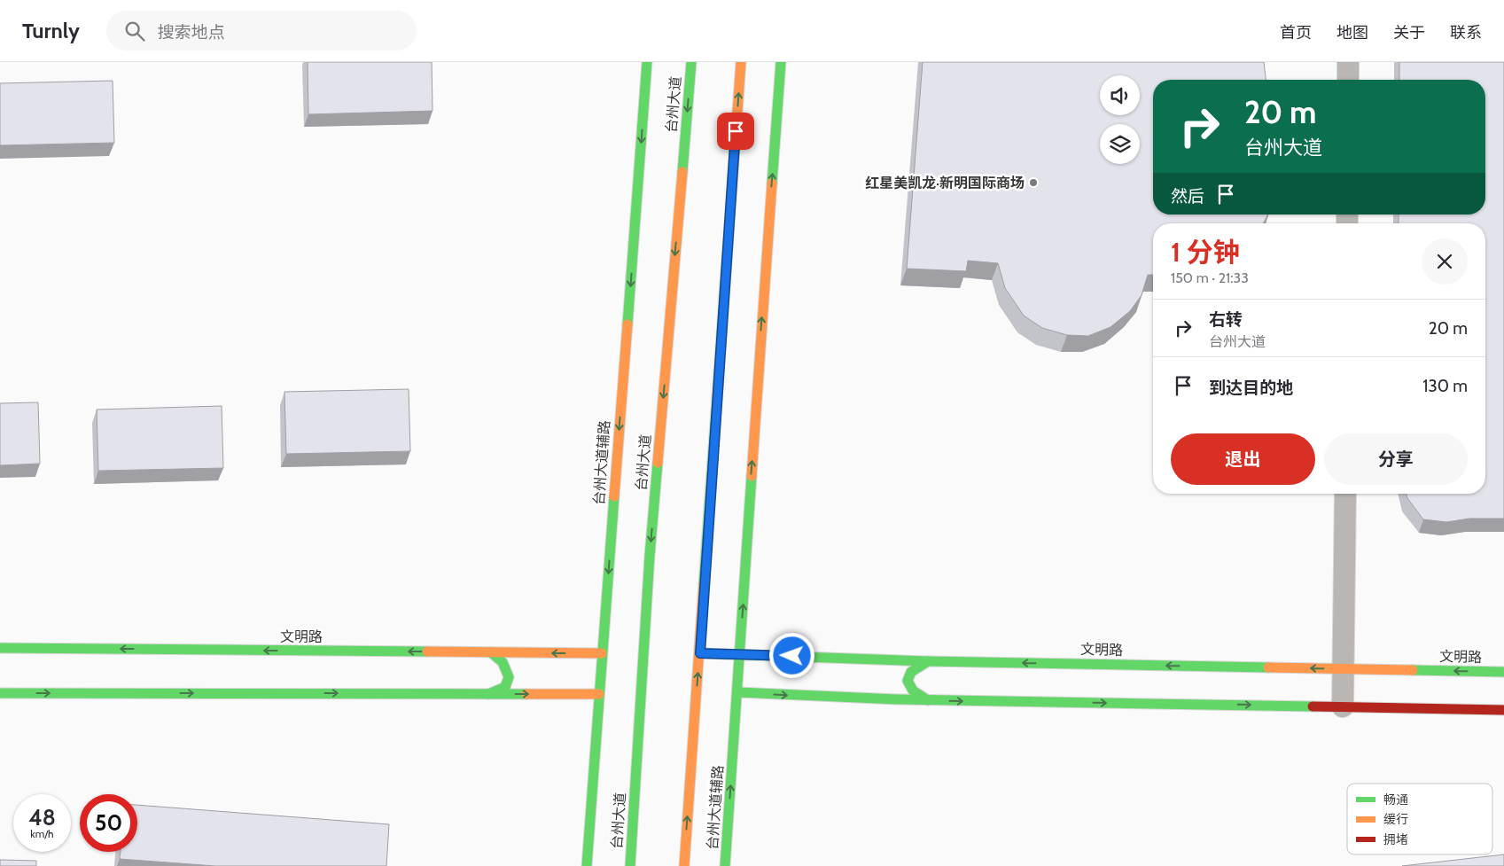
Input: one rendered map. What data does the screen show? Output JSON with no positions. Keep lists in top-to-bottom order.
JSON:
{
  "streets": {
    "main road": ["台州大道", "台州大道辅路", "文明路"]
  },
  "crossings": [
    ["台州大道辅路", "文明路"]
  ],
  "places": ["红星美凯龙·新明国际商场"],
  "legend": ["畅通", "缓行", "拥堵"],
  "page": {
    "header": "Turnly",
    "search": "搜索地点",
    "nav": [
      "首页",
      "地图",
      "关于",
      "联系"
    ],
    "turn": ["20 m", "台州大道"],
    "then": "然后",
    "heading": ["1 分钟", "150 m · 21:33"],
    "list": [
      {
        "name": "右转",
        "note": "台州大道",
        "value": "20 m"
      },
      {
        "name": "到达目的地",
        "value": "130 m"
      }
    ],
    "buttons": ["退出", "分享"],
    "speed": "48 km/h",
    "limit": "50"
  }
}
